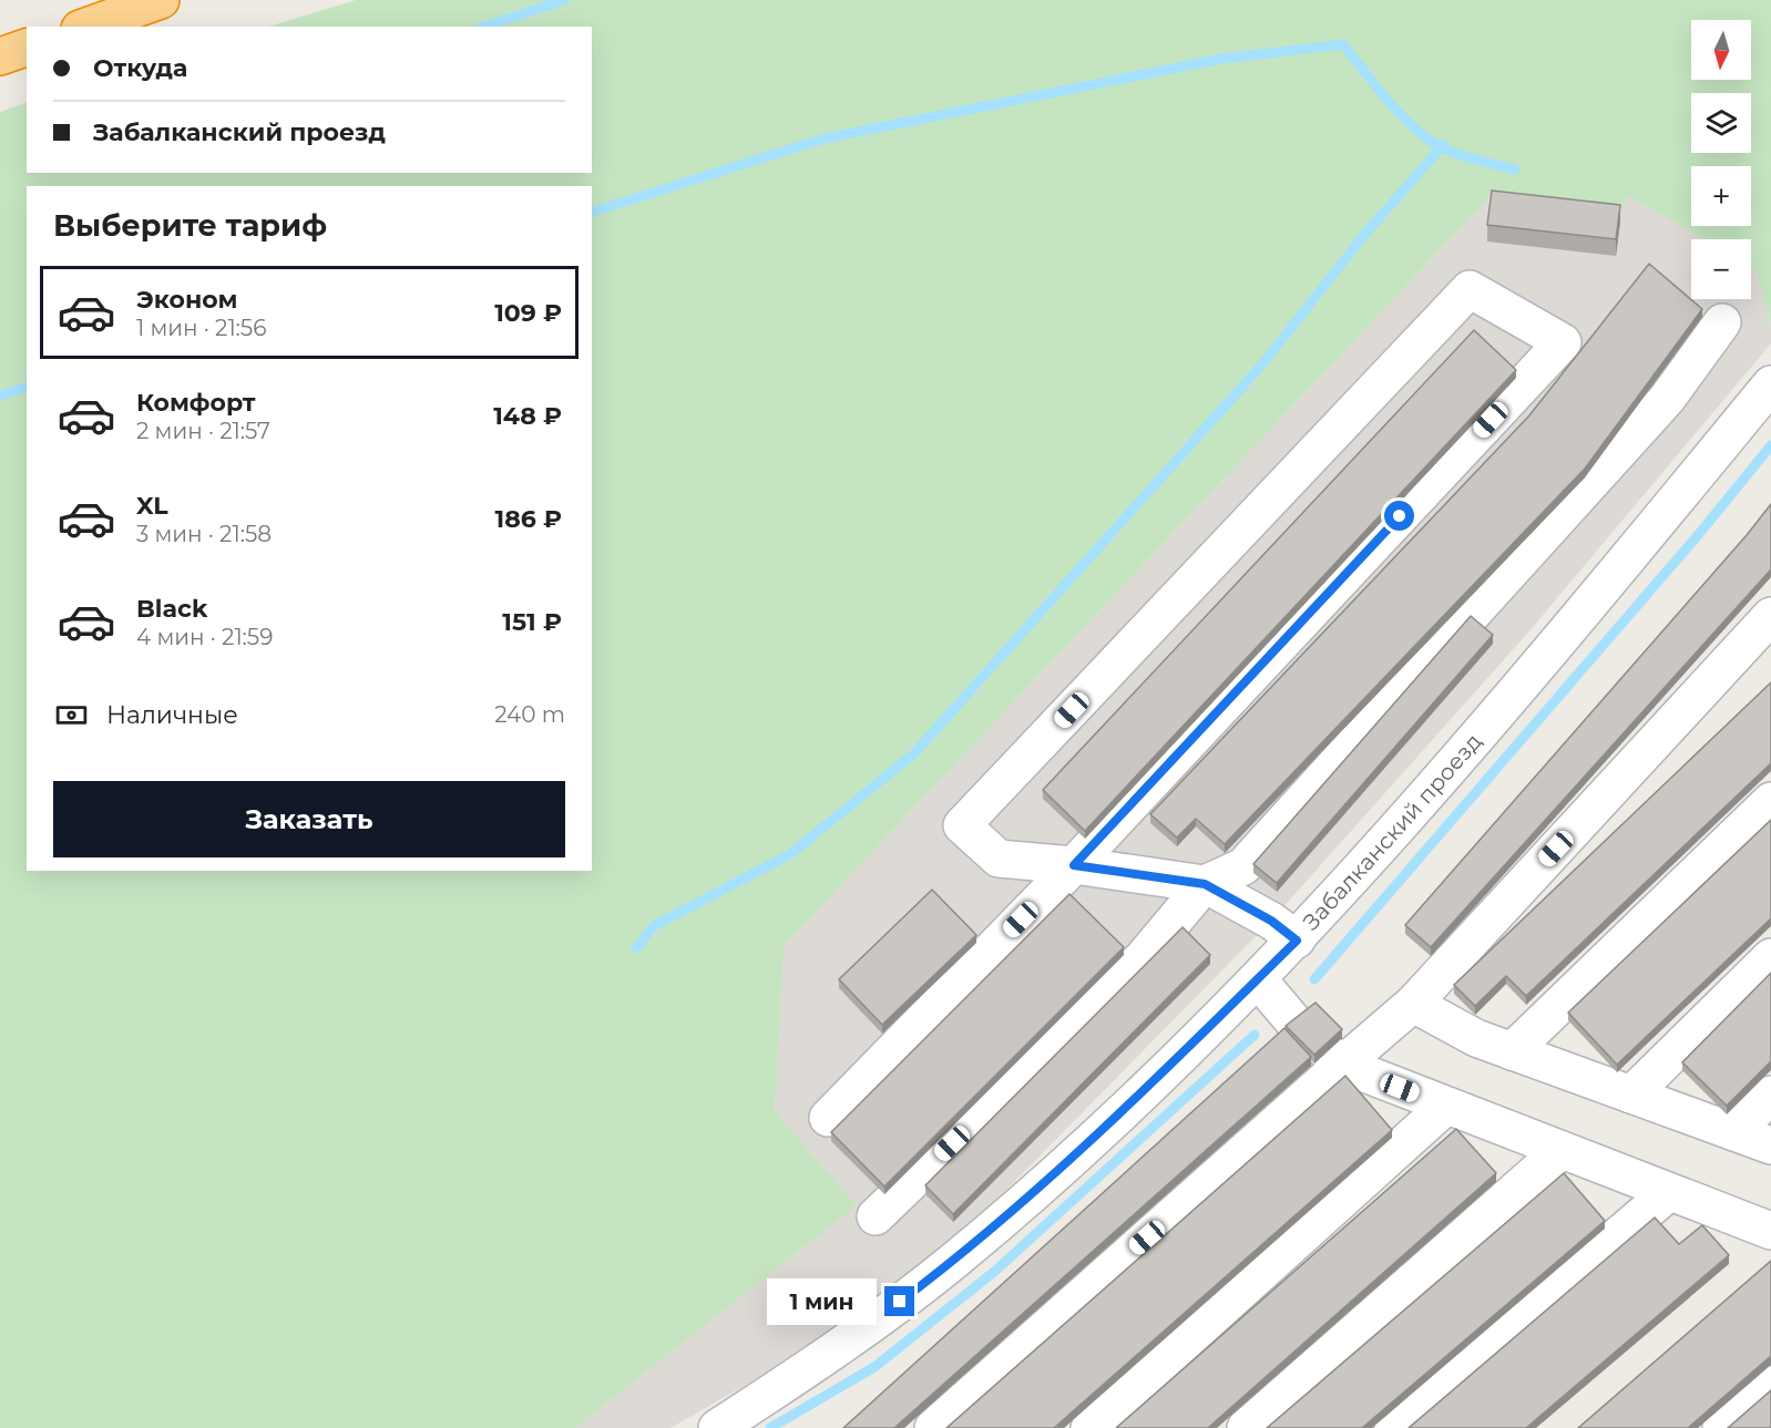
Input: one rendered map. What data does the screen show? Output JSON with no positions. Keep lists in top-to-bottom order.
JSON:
{
  "streets": {
    "street": ["Забалканский проезд"]
  },
  "north": "bottom",
  "page": {
    "map_buttons": ["+", "−"],
    "banner": ["Откуда", "Забалканский проезд"],
    "heading": "Выберите тариф",
    "list": [
      {
        "name": "Эконом",
        "note": "1 мин · 21:56",
        "value": "109 ₽"
      },
      {
        "name": "Комфорт",
        "note": "2 мин · 21:57",
        "value": "148 ₽"
      },
      {
        "name": "XL",
        "note": "3 мин · 21:58",
        "value": "186 ₽"
      },
      {
        "name": "Black",
        "note": "4 мин · 21:59",
        "value": "151 ₽"
      }
    ],
    "pay": ["Наличные", "240 m"],
    "buttons": "Заказать",
    "bubble": "1 мин"
  }
}
